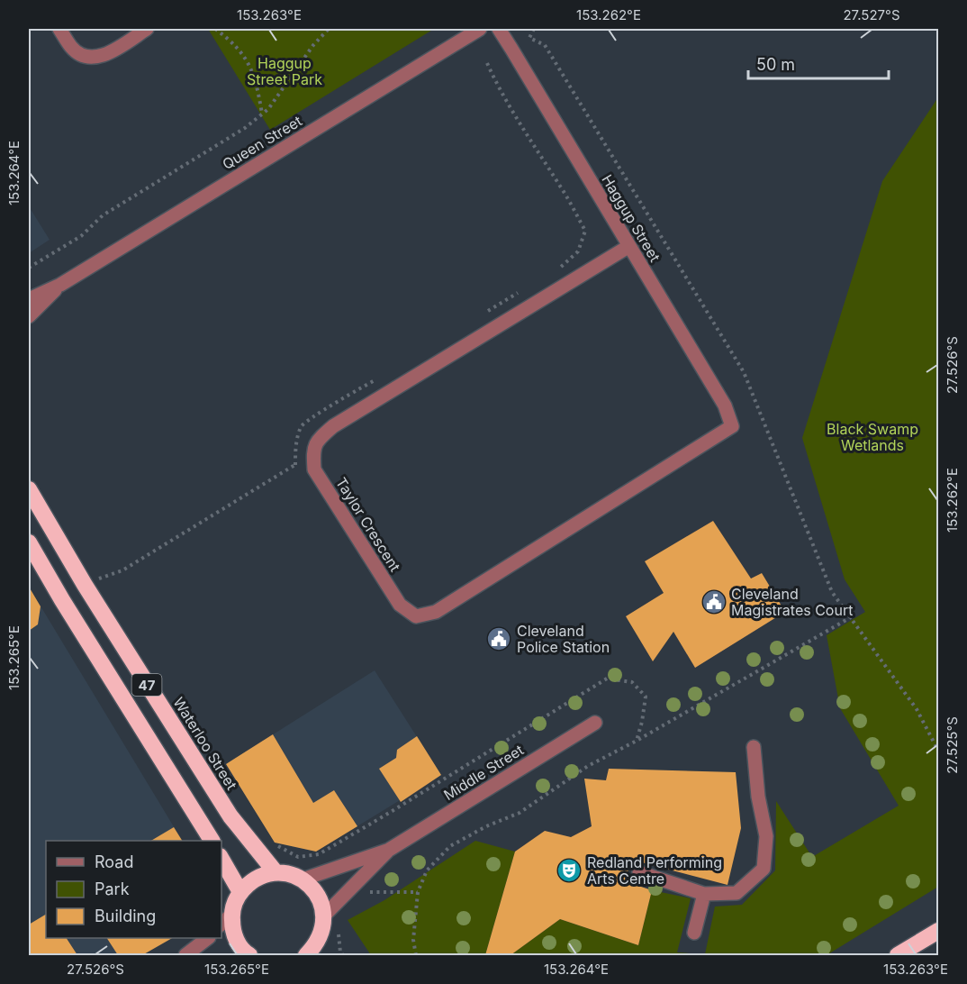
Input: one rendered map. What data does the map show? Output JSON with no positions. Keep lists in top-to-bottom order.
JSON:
{
  "streets": {
    "highway": ["47", "Waterloo Street"],
    "street": [
      "Queen Street",
      "Haggup Street",
      "Taylor Crescent",
      "Middle Street"
    ]
  },
  "crossings": [
    ["Haggup Street", "Taylor Crescent"]
  ],
  "parks": ["Haggup Street Park", "Black Swamp Wetlands"],
  "places": {
    "public building": ["Cleveland Magistrates Court", "Cleveland Police Station"],
    "theatre": ["Redland Performing Arts Centre"]
  },
  "legend": ["Road", "Park", "Building"],
  "scale_bar": "50 m",
  "coordinates": [
    "153.263°E",
    "153.262°E",
    "27.527°S",
    "153.264°E",
    "27.526°S",
    "153.265°E",
    "27.525°S"
  ]
}
